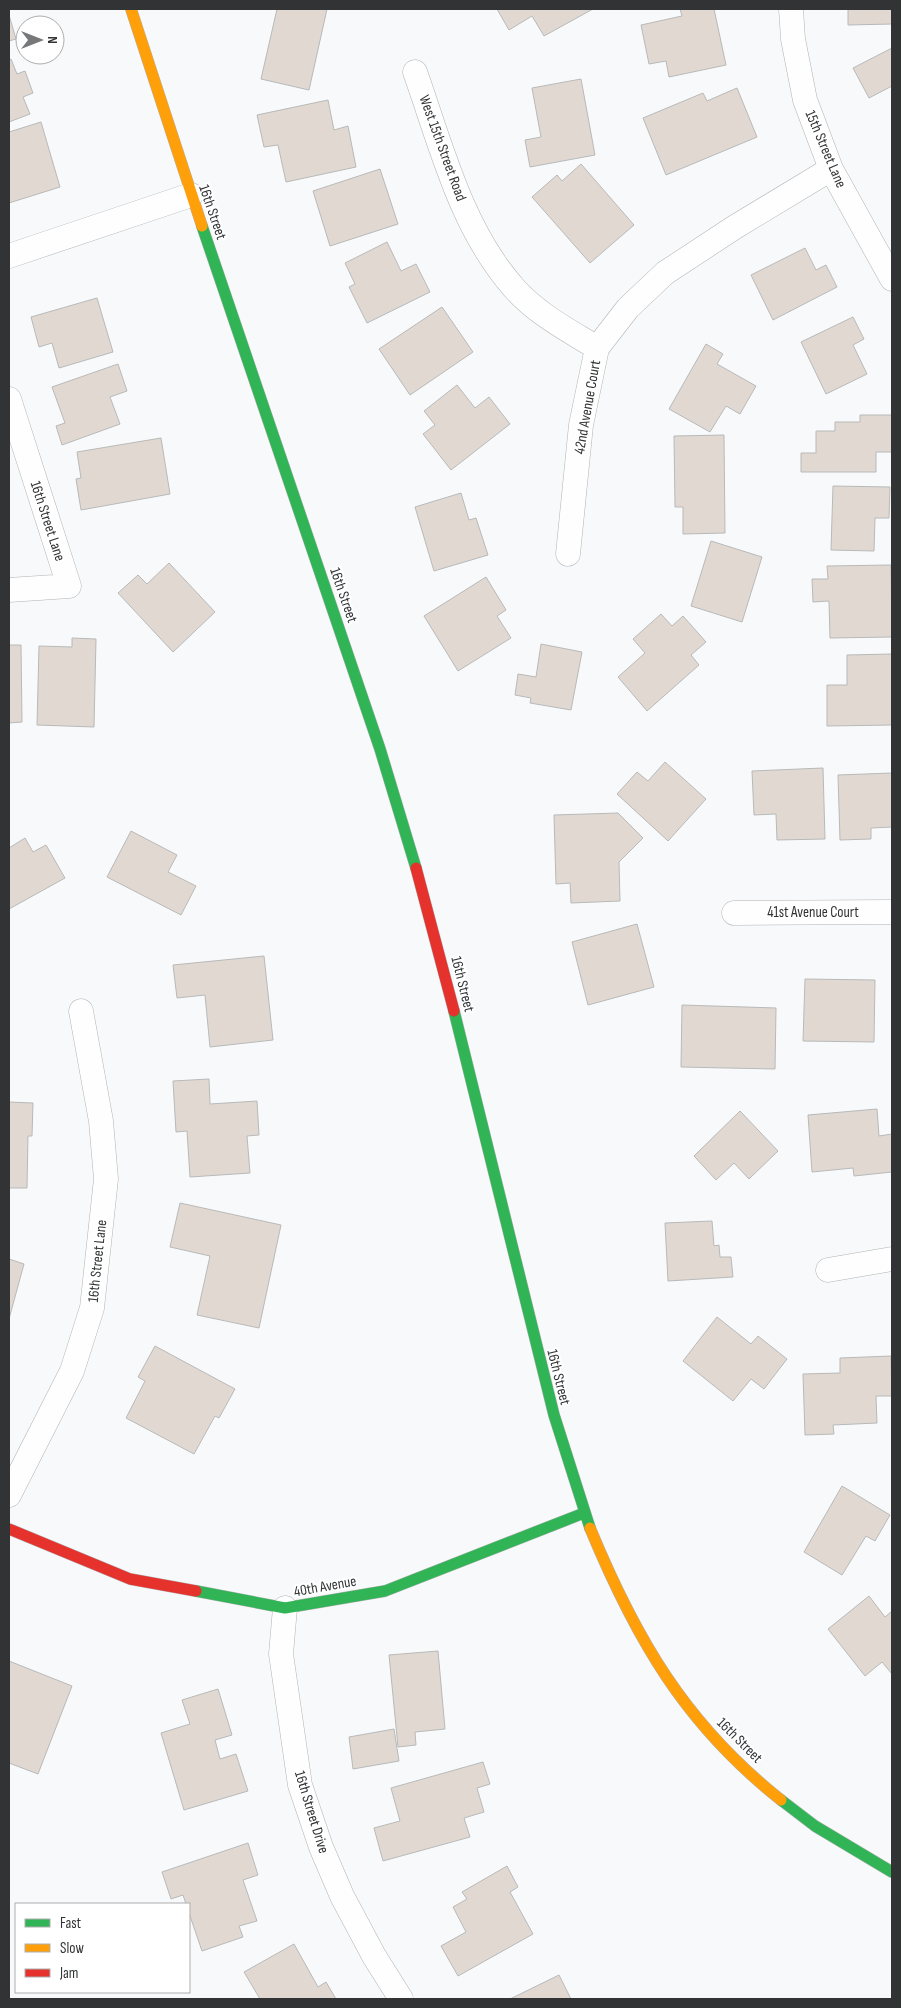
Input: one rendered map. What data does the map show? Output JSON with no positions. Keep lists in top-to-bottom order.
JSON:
{
  "streets": {
    "main road": ["16th Street", "40th Avenue"],
    "street": [
      "West 15th Street Road",
      "15th Street Lane",
      "42nd Avenue Court",
      "16th Street Lane",
      "41st Avenue Court",
      "16th Street Drive"
    ]
  },
  "crossings": [
    ["West 15th Street Road", "42nd Avenue Court"],
    ["15th Street Lane", "42nd Avenue Court"],
    ["16th Street", "40th Avenue"],
    ["40th Avenue", "16th Street Drive"]
  ],
  "legend": ["Fast", "Slow", "Jam"],
  "north": "right"
}
